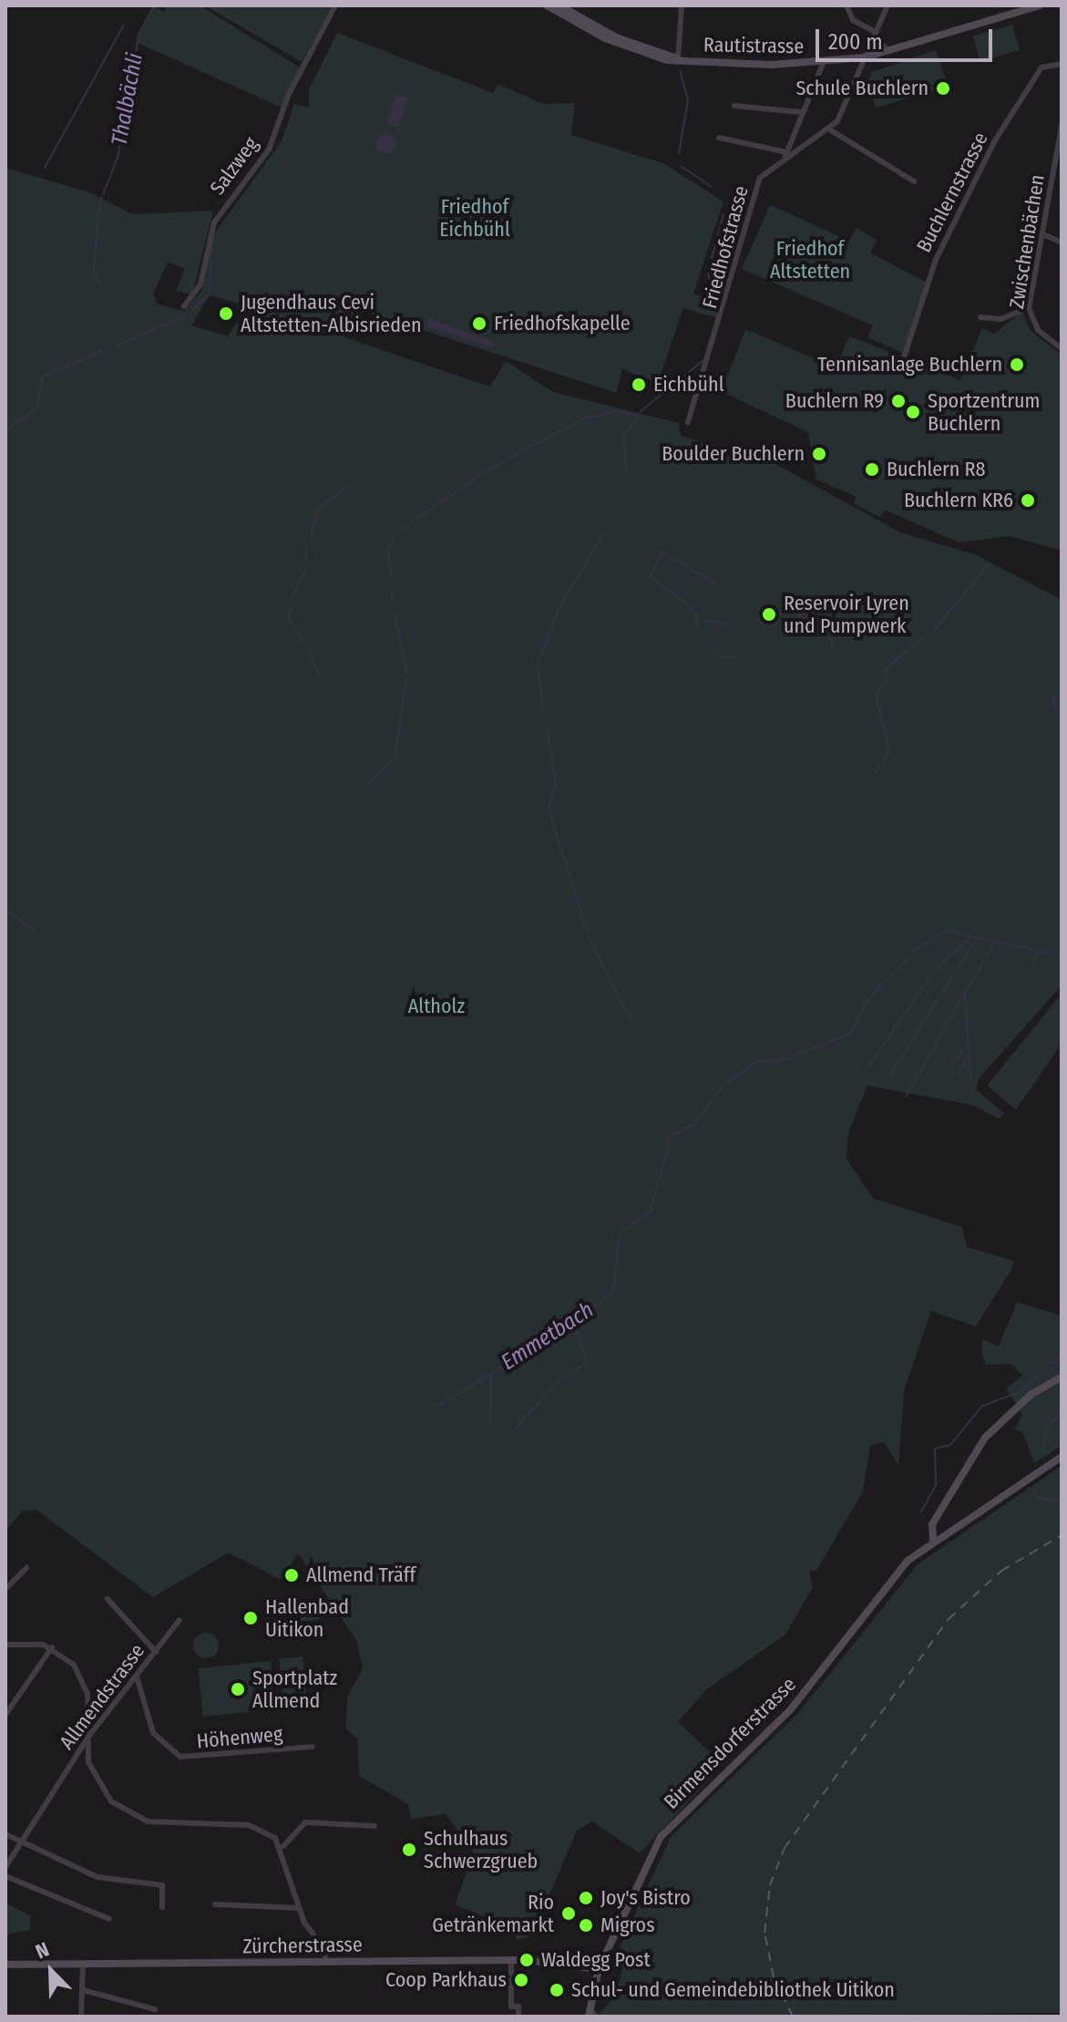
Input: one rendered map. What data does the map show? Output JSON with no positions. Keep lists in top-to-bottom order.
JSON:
{
  "streets": {
    "street": [
      "Rautistrasse",
      "Salzweg",
      "Buchlernstrasse",
      "Zwischenbächen",
      "Friedhofstrasse",
      "Allmendstrasse",
      "Höhenweg",
      "Birmensdorferstrasse",
      "Zürcherstrasse"
    ]
  },
  "crossings": [
    ["Allmendstrasse", "Höhenweg"],
    ["Birmensdorferstrasse", "Zürcherstrasse"]
  ],
  "water": ["Thalbächli", "Emmetbach"],
  "parks": ["Friedhof Eichbühl", "Friedhof Altstetten", "Altholz"],
  "places": [
    "Schule Buchlern",
    "Jugendhaus Cevi Altstetten-Albisrieden",
    "Friedhofskapelle",
    "Tennisanlage Buchlern",
    "Eichbühl",
    "Buchlern R9",
    "Sportzentrum Buchlern",
    "Boulder Buchlern",
    "Buchlern R8",
    "Buchlern KR6",
    "Reservoir Lyren und Pumpwerk",
    "Allmend Träff",
    "Hallenbad Uitikon",
    "Sportplatz Allmend",
    "Schulhaus Schwerzgrueb",
    "Joy's Bistro",
    "Rio Getränkemarkt",
    "Migros",
    "Waldegg Post",
    "Coop Parkhaus",
    "Schul- und Gemeindebibliothek Uitikon"
  ],
  "scale_bar": "200 m",
  "north": "top left"
}
